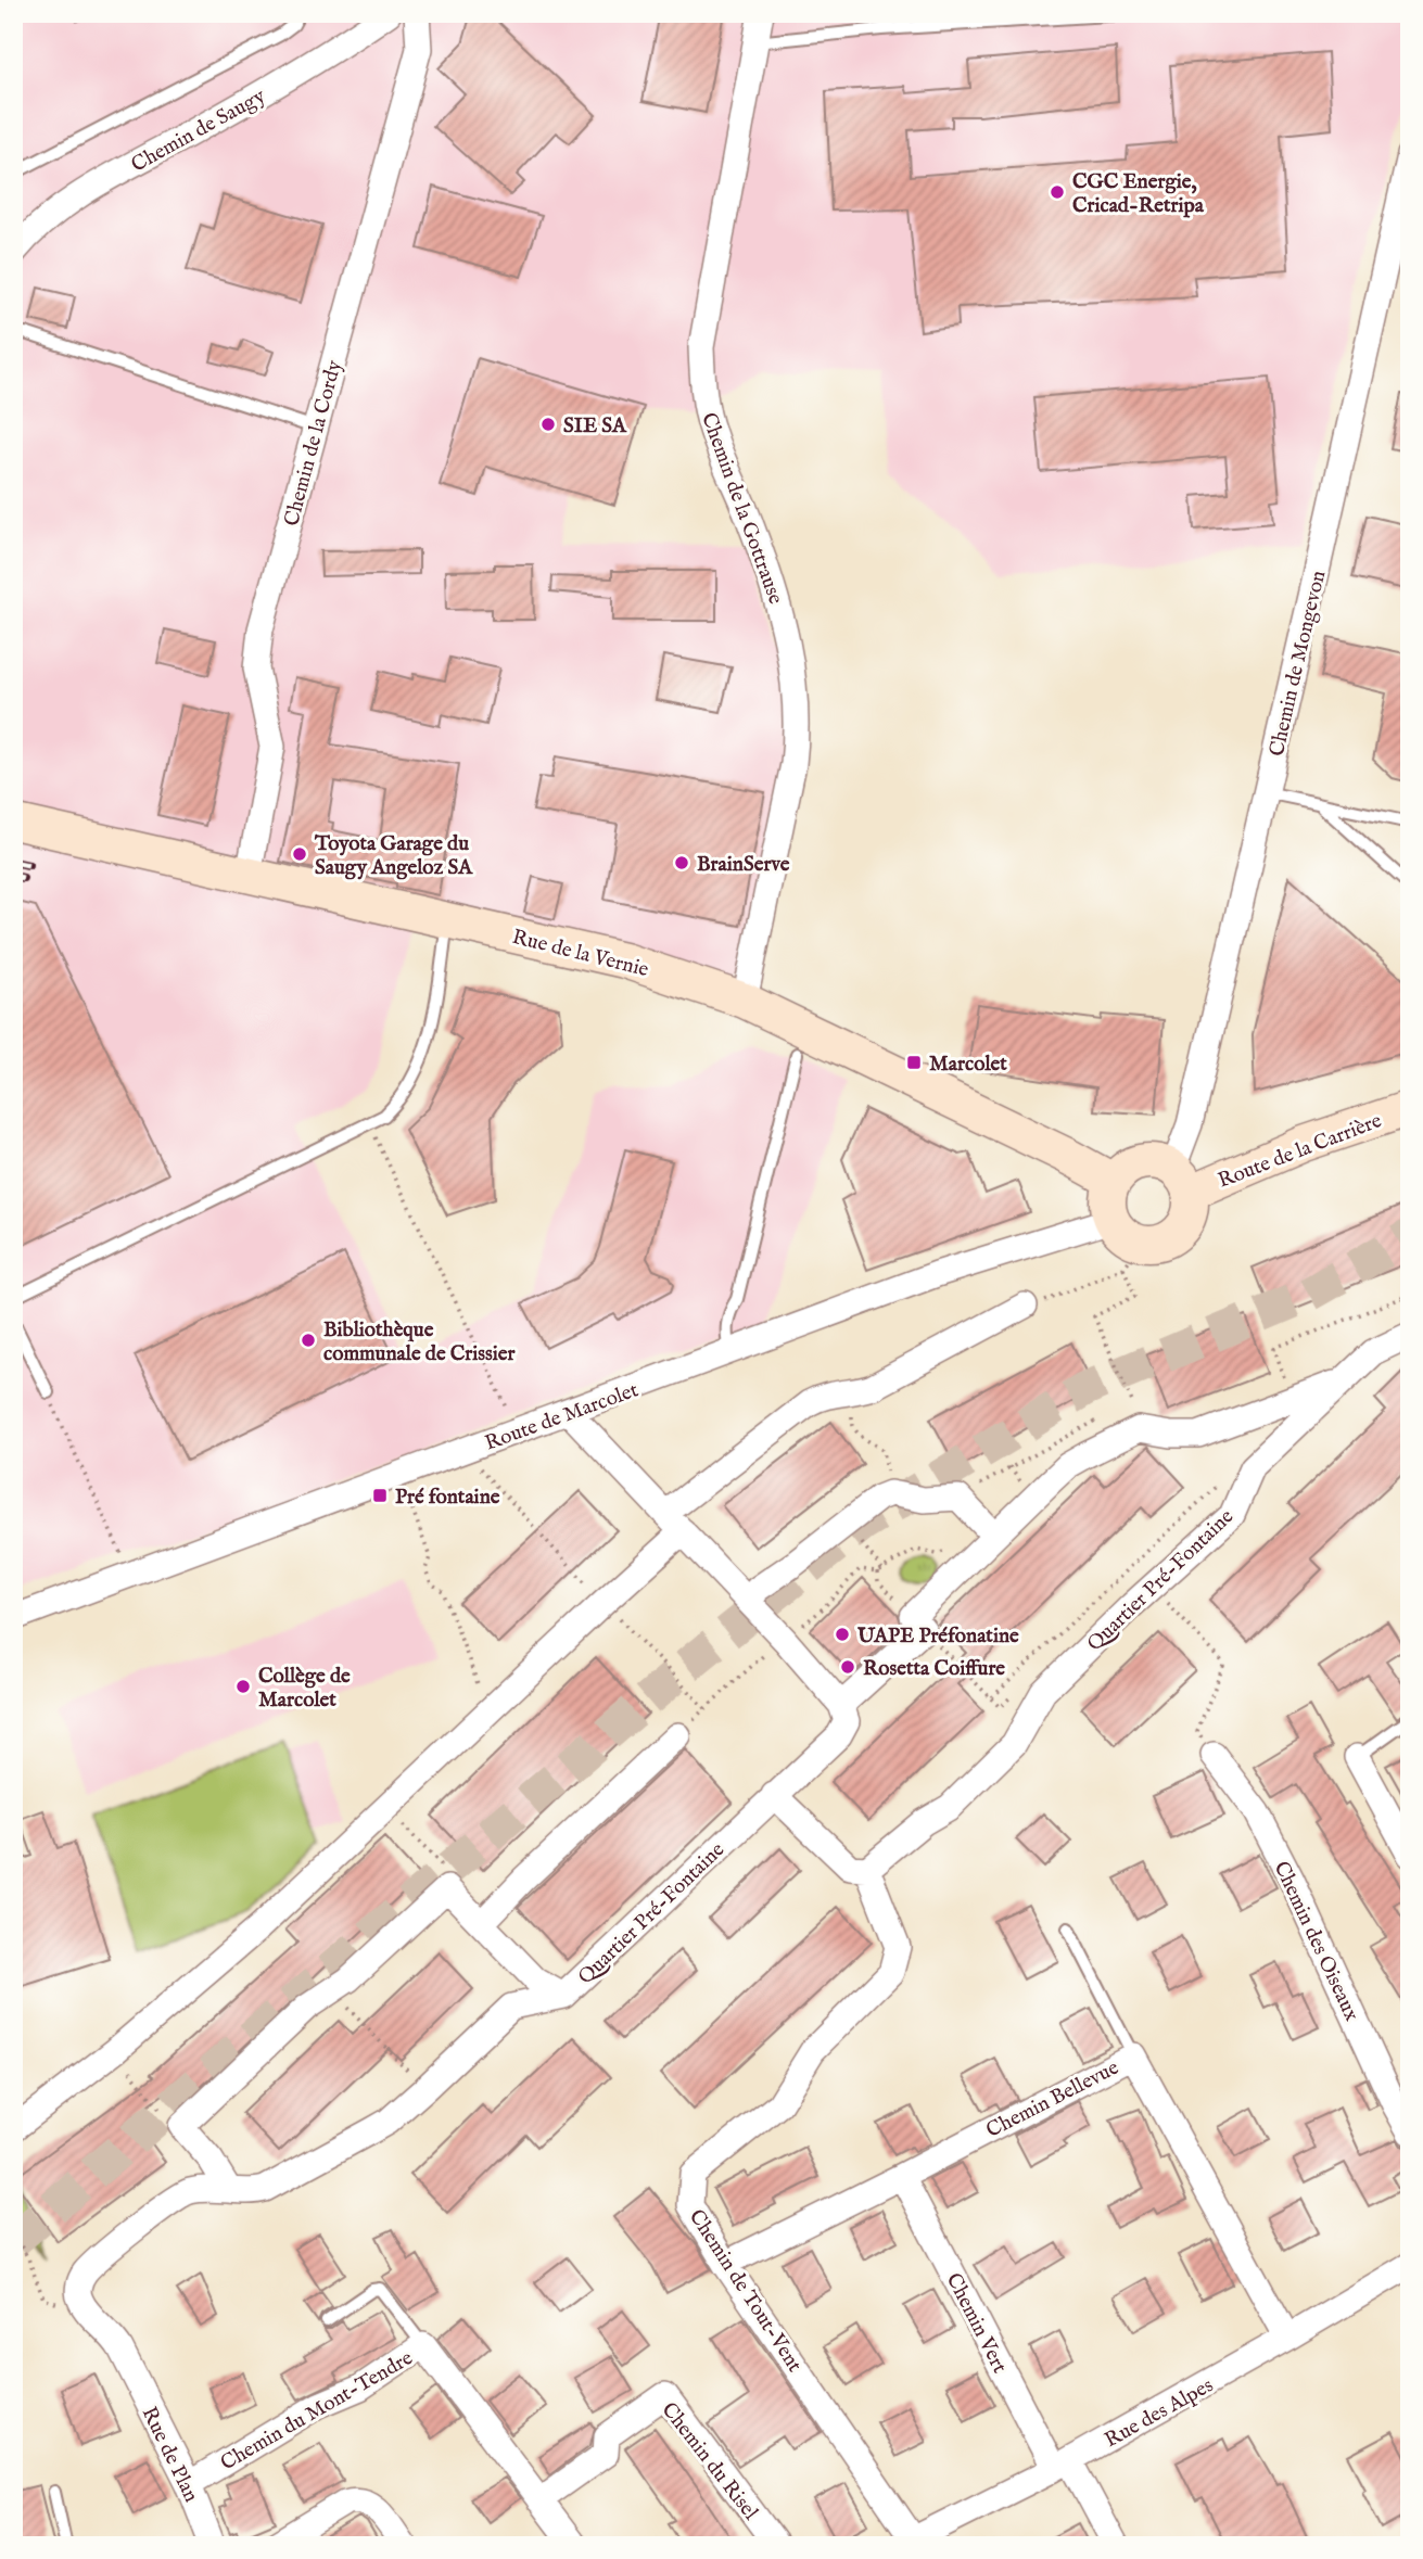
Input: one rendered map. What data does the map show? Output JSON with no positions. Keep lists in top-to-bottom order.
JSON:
{
  "streets": {
    "street": [
      "Chemin de Saugy",
      "Chemin de la Cordy",
      "Chemin de la Gottrause",
      "Chemin de Mongevon",
      "Rue de la Vernie",
      "Route de la Carrière",
      "Route de Marcolet",
      "Quartier Pré-Fontaine",
      "Chemin des Oiseaux",
      "Chemin Bellevue",
      "Chemin de Tout-Vent",
      "Chemin Vert",
      "Chemin du Mont-Tendre",
      "Rue des Alpes",
      "Rue de Plan",
      "Chemin du Risel"
    ]
  },
  "crossings": [
    ["Chemin de la Cordy", "Rue de la Vernie"],
    ["Chemin de la Gottrause", "Rue de la Vernie"],
    ["Chemin de Mongevon", "Rue de la Vernie"],
    ["Chemin de Mongevon", "Route de la Carrière"],
    ["Chemin de Mongevon", "Route de Marcolet"],
    ["Rue de la Vernie", "Route de la Carrière"],
    ["Rue de la Vernie", "Route de Marcolet"],
    ["Route de la Carrière", "Route de Marcolet"],
    ["Quartier Pré-Fontaine", "Chemin de Tout-Vent"],
    ["Quartier Pré-Fontaine", "Rue de Plan"],
    ["Chemin Bellevue", "Chemin de Tout-Vent"],
    ["Chemin Bellevue", "Chemin Vert"],
    ["Chemin Bellevue", "Rue des Alpes"],
    ["Chemin de Tout-Vent", "Rue des Alpes"],
    ["Chemin Vert", "Rue des Alpes"],
    ["Chemin du Mont-Tendre", "Rue de Plan"],
    ["Chemin du Mont-Tendre", "Chemin du Risel"]
  ],
  "places": {
    "other": [
      "CGC Energie, Cricad-Retripa",
      "SIE SA",
      "Toyota Garage du Saugy Angeloz SA",
      "BrainServe",
      "Bibliothèque communale de Crissier",
      "UAPE Préfonatine",
      "Rosetta Coiffure",
      "Collège de Marcolet"
    ],
    "transit": ["Marcolet", "Pré fontaine"]
  }
}
